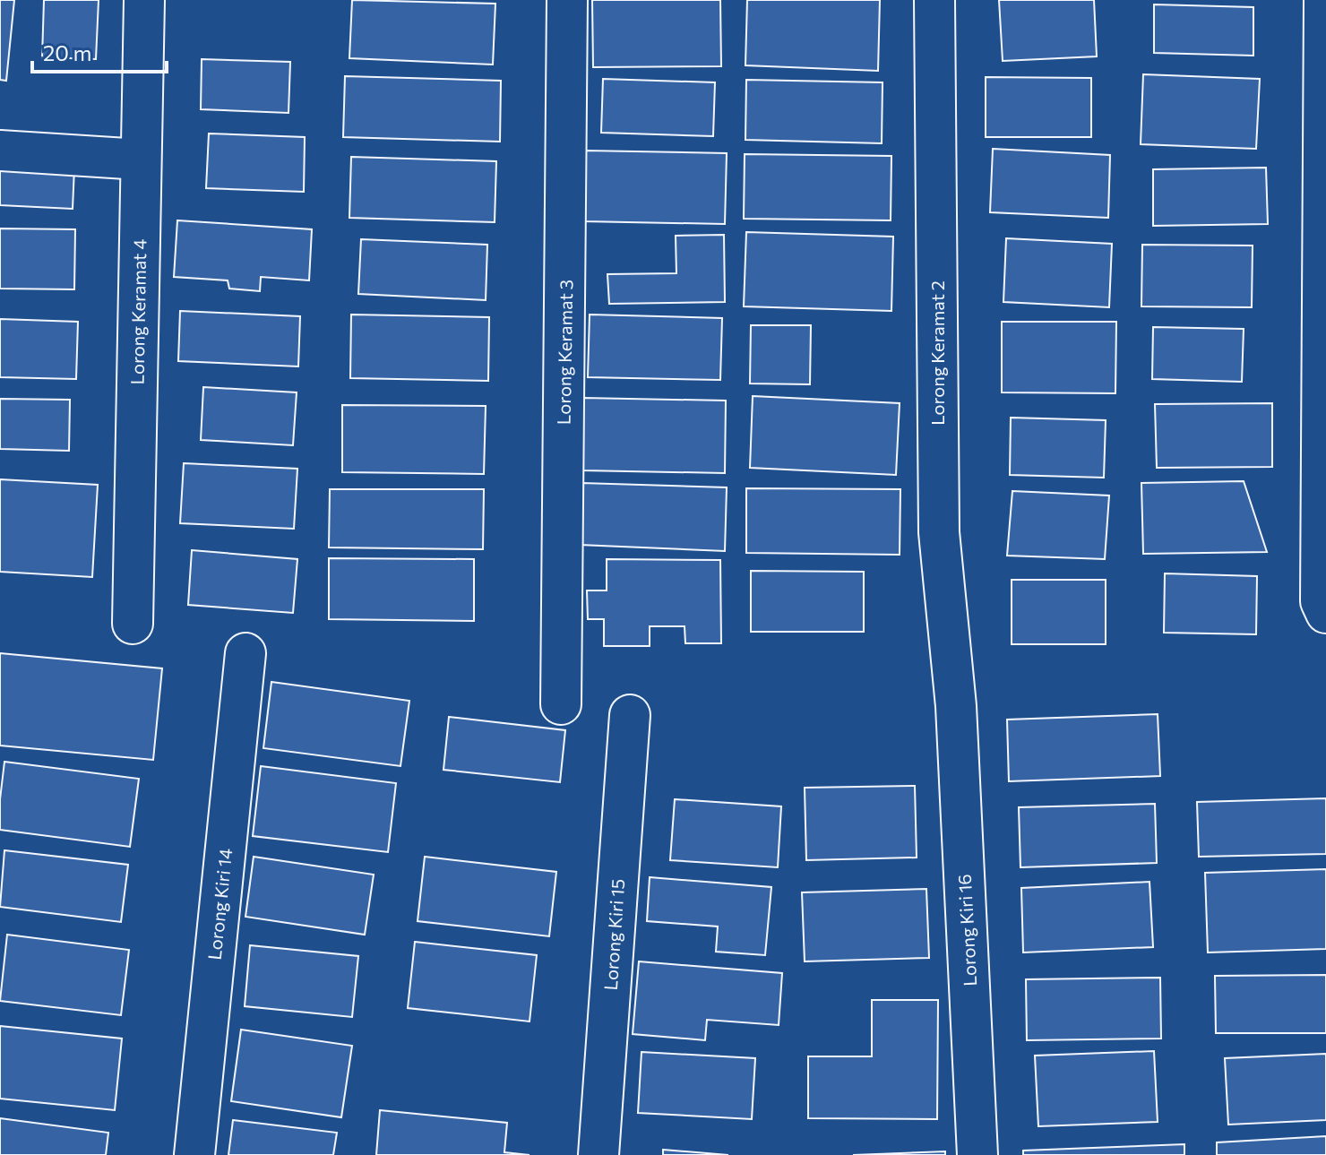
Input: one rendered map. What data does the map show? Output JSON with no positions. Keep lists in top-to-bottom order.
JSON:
{
  "streets": {
    "street": [
      "Lorong Keramat 4",
      "Lorong Keramat 3",
      "Lorong Keramat 2",
      "Lorong Kiri 14",
      "Lorong Kiri 16",
      "Lorong Kiri 15"
    ]
  },
  "crossings": [
    ["Lorong Keramat 2", "Lorong Kiri 16"]
  ],
  "scale_bar": "20 m"
}
